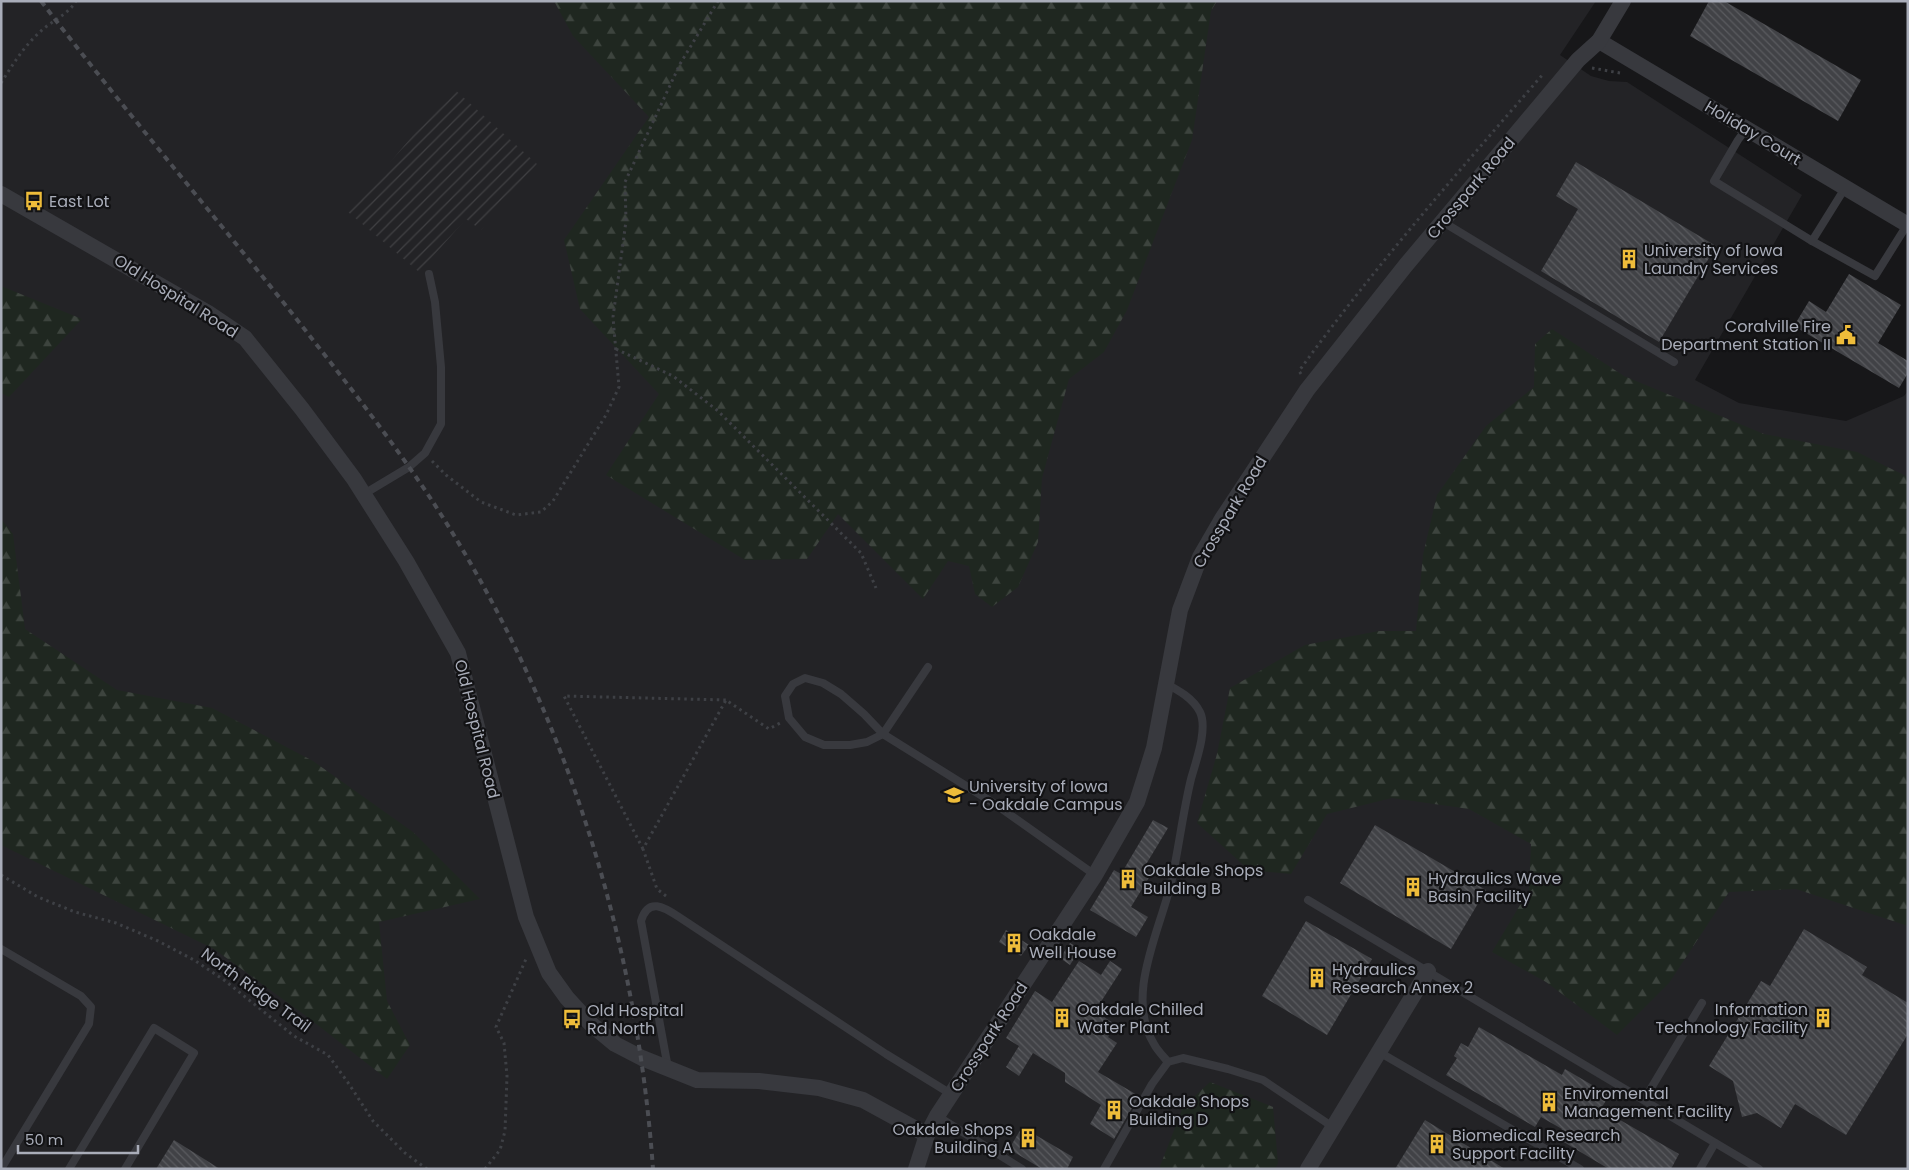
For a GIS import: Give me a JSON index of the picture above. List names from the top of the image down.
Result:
{
  "streets": {
    "street": ["Holiday Court", "Crosspark Road", "Old Hospital Road"],
    "path": ["North Ridge Trail"]
  },
  "crossings": [
    ["Holiday Court", "Crosspark Road"],
    ["Crosspark Road", "Old Hospital Road"]
  ],
  "places": {
    "bus stop": ["East Lot", "Old Hospital Rd North"],
    "building": [
      "University of Iowa Laundry Services",
      "Oakdale Shops Building B",
      "Hydraulics Wave Basin Facility",
      "Oakdale Well House",
      "Hydraulics Research Annex 2",
      "Oakdale Chilled Water Plant",
      "Information Technology Facility",
      "Enviromental Management Facility",
      "Oakdale Shops Building D",
      "Oakdale Shops Building A",
      "Biomedical Research Support Facility"
    ],
    "public building": ["Coralville Fire Department Station II"],
    "school or university": ["University of Iowa - Oakdale Campus"]
  },
  "scale_bar": "50 m"
}
